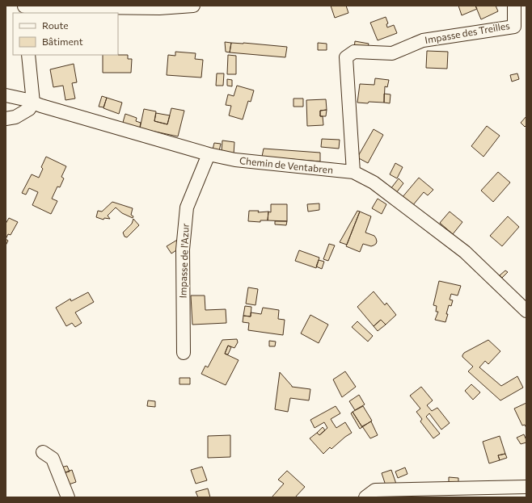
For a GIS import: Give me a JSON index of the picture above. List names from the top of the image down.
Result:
{
  "streets": {
    "street": ["Impasse des Treilles", "Chemin de Ventabren", "Impasse de l'Azur"]
  },
  "crossings": [
    ["Impasse des Treilles", "Chemin de Ventabren"],
    ["Chemin de Ventabren", "Impasse de l'Azur"]
  ],
  "legend": ["Route", "Bâtiment"]
}
